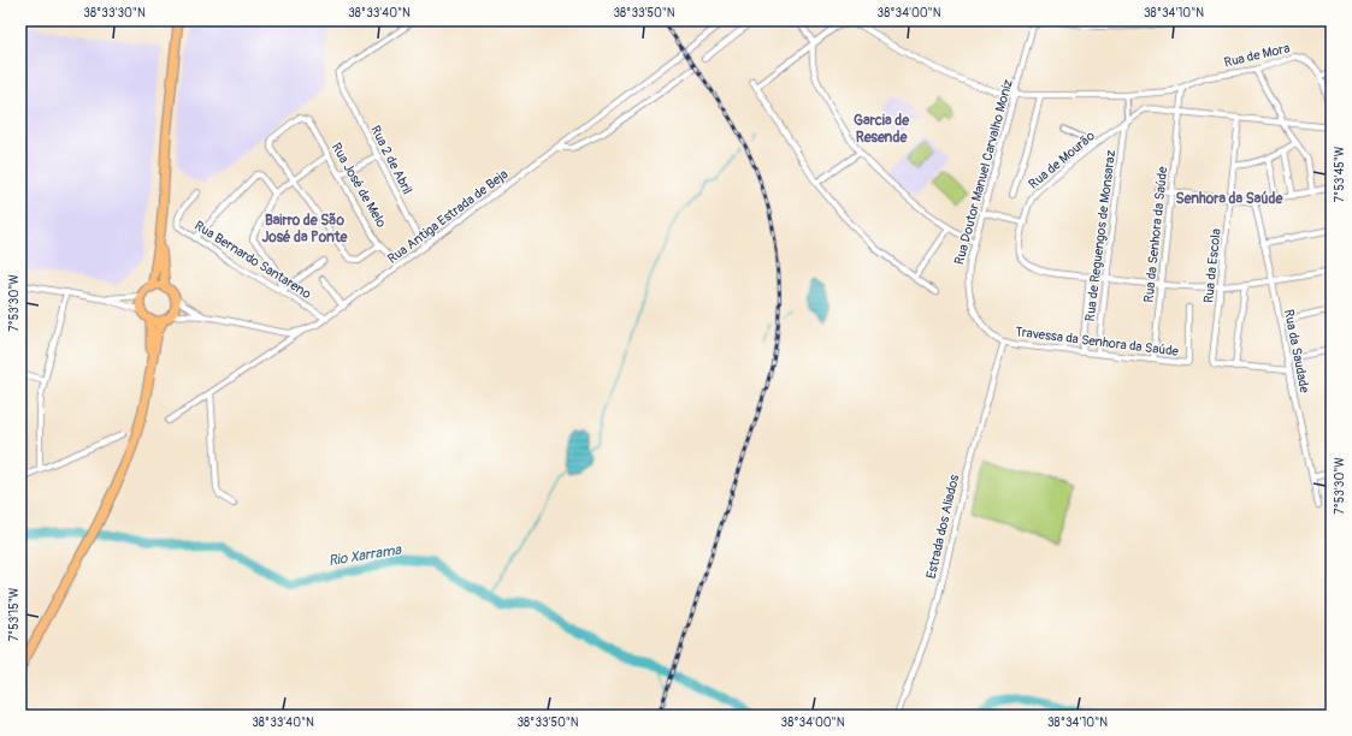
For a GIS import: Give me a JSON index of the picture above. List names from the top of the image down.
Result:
{
  "streets": {
    "street": [
      "Rua de Mora",
      "Rua 2 de Abril",
      "Rua de Mourão",
      "Rua Doutor Manuel Carvalho Moniz",
      "Rua José de Melo",
      "Rua Antiga Estrada de Beja",
      "Rua da Senhora da Saúde",
      "Rua de Reguengos de Monsaraz",
      "Rua Bernardo Santareno",
      "Rua da Escola",
      "Travessa da Senhora da Saúde",
      "Rua da Saudade",
      "Estrada dos Aliados"
    ]
  },
  "crossings": [
    ["Rua de Mora", "Rua Doutor Manuel Carvalho Moniz"],
    ["Rua de Mora", "Rua da Senhora da Saúde"],
    ["Rua 2 de Abril", "Rua Antiga Estrada de Beja"],
    ["Rua de Mourão", "Rua da Senhora da Saúde"],
    ["Rua de Mourão", "Rua de Reguengos de Monsaraz"],
    ["Rua de Mourão", "Rua da Escola"],
    ["Rua de Mourão", "Rua da Saudade"],
    ["Rua Doutor Manuel Carvalho Moniz", "Travessa da Senhora da Saúde"],
    ["Rua Doutor Manuel Carvalho Moniz", "Estrada dos Aliados"],
    ["Rua Antiga Estrada de Beja", "Rua Bernardo Santareno"],
    ["Rua da Senhora da Saúde", "Travessa da Senhora da Saúde"],
    ["Rua de Reguengos de Monsaraz", "Travessa da Senhora da Saúde"],
    ["Travessa da Senhora da Saúde", "Estrada dos Aliados"]
  ],
  "districts": ["Garcia de Resende", "Senhora da Saúde", "Bairro de São José da Ponte"],
  "water": ["Rio Xarrama"],
  "coordinates": [
    "38°33'30\"N",
    "38°33'40\"N",
    "38°33'50\"N",
    "38°34'00\"N",
    "38°34'10\"N",
    "7°53'45\"W",
    "7°53'30\"W",
    "7°53'15\"W"
  ]
}
